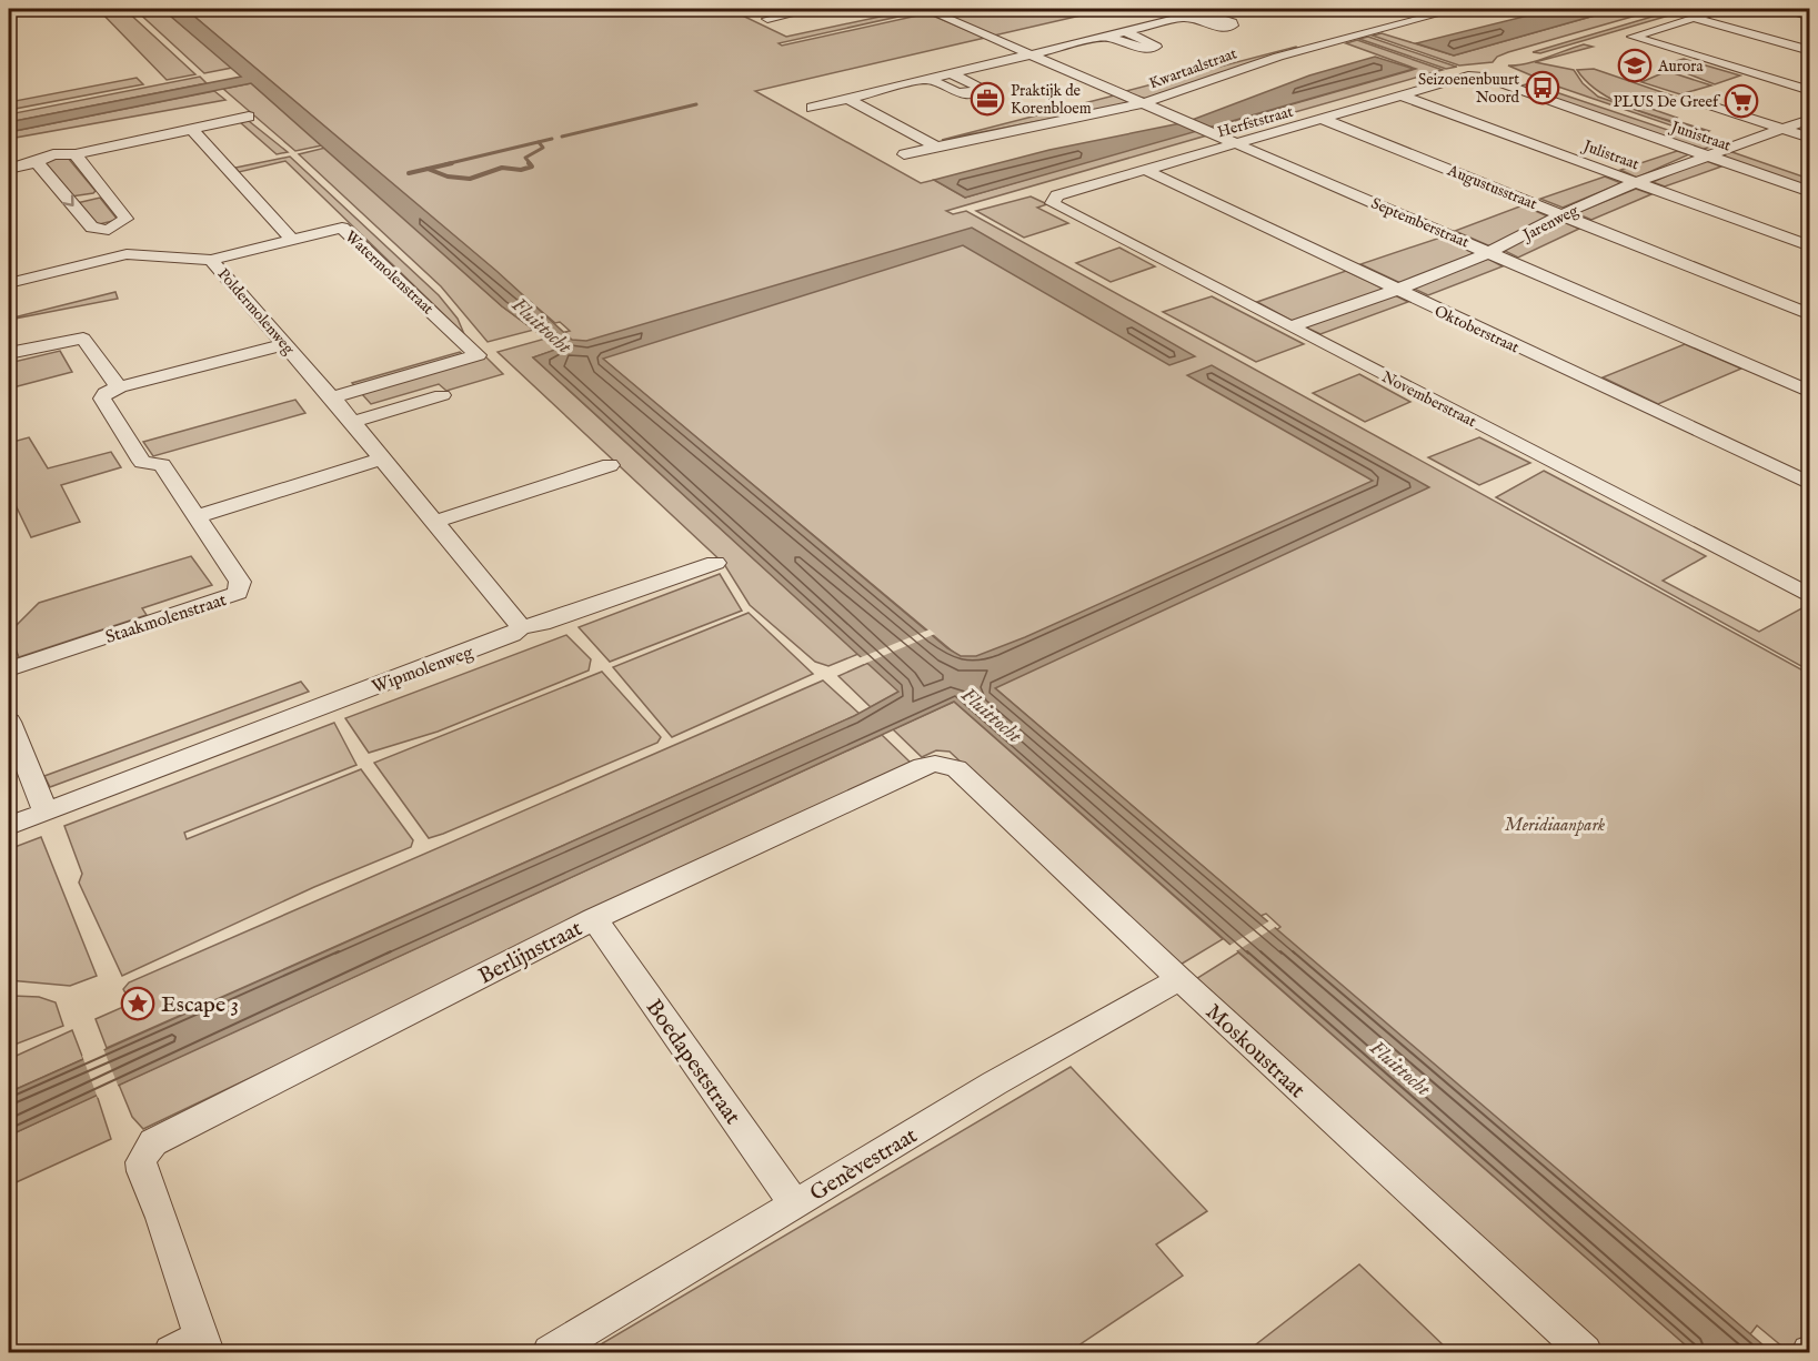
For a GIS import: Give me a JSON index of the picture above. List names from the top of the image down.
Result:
{
  "streets": {
    "street": [
      "Kwartaalstraat",
      "Herfststraat",
      "Junistraat",
      "Julistraat",
      "Augustusstraat",
      "Septemberstraat",
      "Jarenweg",
      "Watermolenstraat",
      "Poldermolenweg",
      "Oktoberstraat",
      "Novemberstraat",
      "Staakmolenstraat",
      "Wipmolenweg",
      "Berlijnstraat",
      "Moskoustraat",
      "Boedapeststraat",
      "Genèvestraat"
    ]
  },
  "crossings": [
    ["Kwartaalstraat", "Septemberstraat"],
    ["Herfststraat", "Junistraat"],
    ["Herfststraat", "Julistraat"],
    ["Herfststraat", "Augustusstraat"],
    ["Herfststraat", "Septemberstraat"],
    ["Herfststraat", "Oktoberstraat"],
    ["Herfststraat", "Novemberstraat"],
    ["Junistraat", "Jarenweg"],
    ["Julistraat", "Jarenweg"],
    ["Augustusstraat", "Jarenweg"],
    ["Septemberstraat", "Jarenweg"],
    ["Jarenweg", "Oktoberstraat"],
    ["Jarenweg", "Novemberstraat"],
    ["Watermolenstraat", "Poldermolenweg"],
    ["Berlijnstraat", "Moskoustraat"],
    ["Berlijnstraat", "Boedapeststraat"],
    ["Moskoustraat", "Genèvestraat"],
    ["Boedapeststraat", "Genèvestraat"]
  ],
  "water": ["Fluittocht"],
  "parks": ["Meridiaanpark"],
  "places": {
    "school or university": ["Aurora"],
    "bus stop": ["Seizoenenbuurt Noord"],
    "office": ["Praktijk de Korenbloem"],
    "supermarket": ["PLUS De Greef"],
    "place": ["Escape 3"]
  }
}
